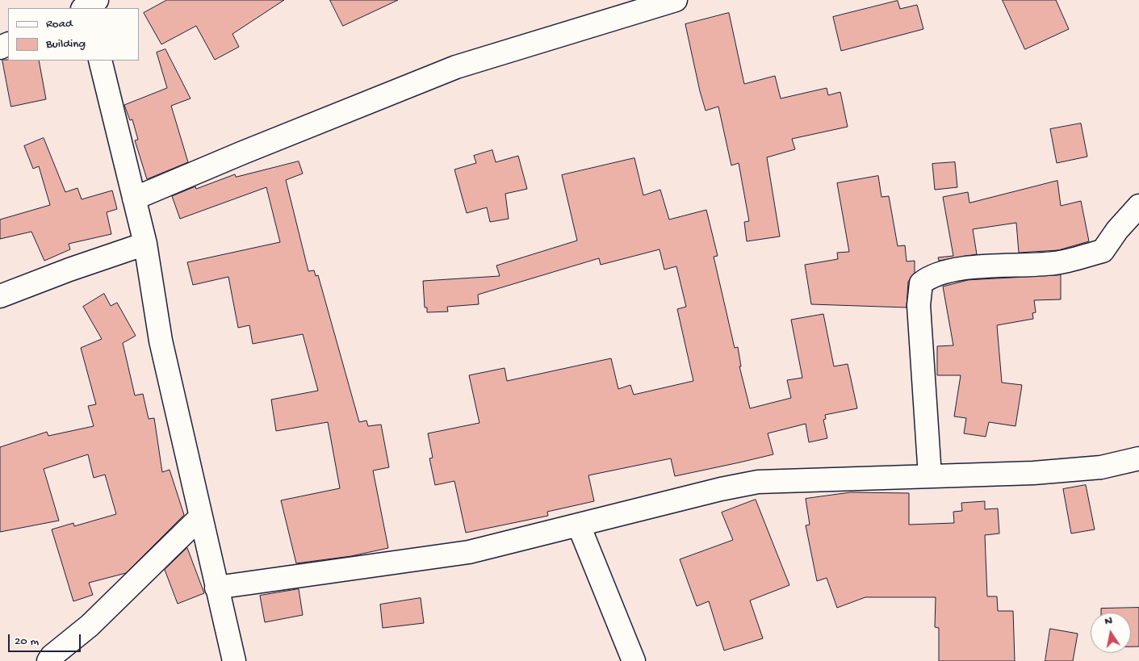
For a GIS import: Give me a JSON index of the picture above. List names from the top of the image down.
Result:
{
  "legend": ["Road", "Building"],
  "scale_bar": "20 m",
  "north": "top"
}
